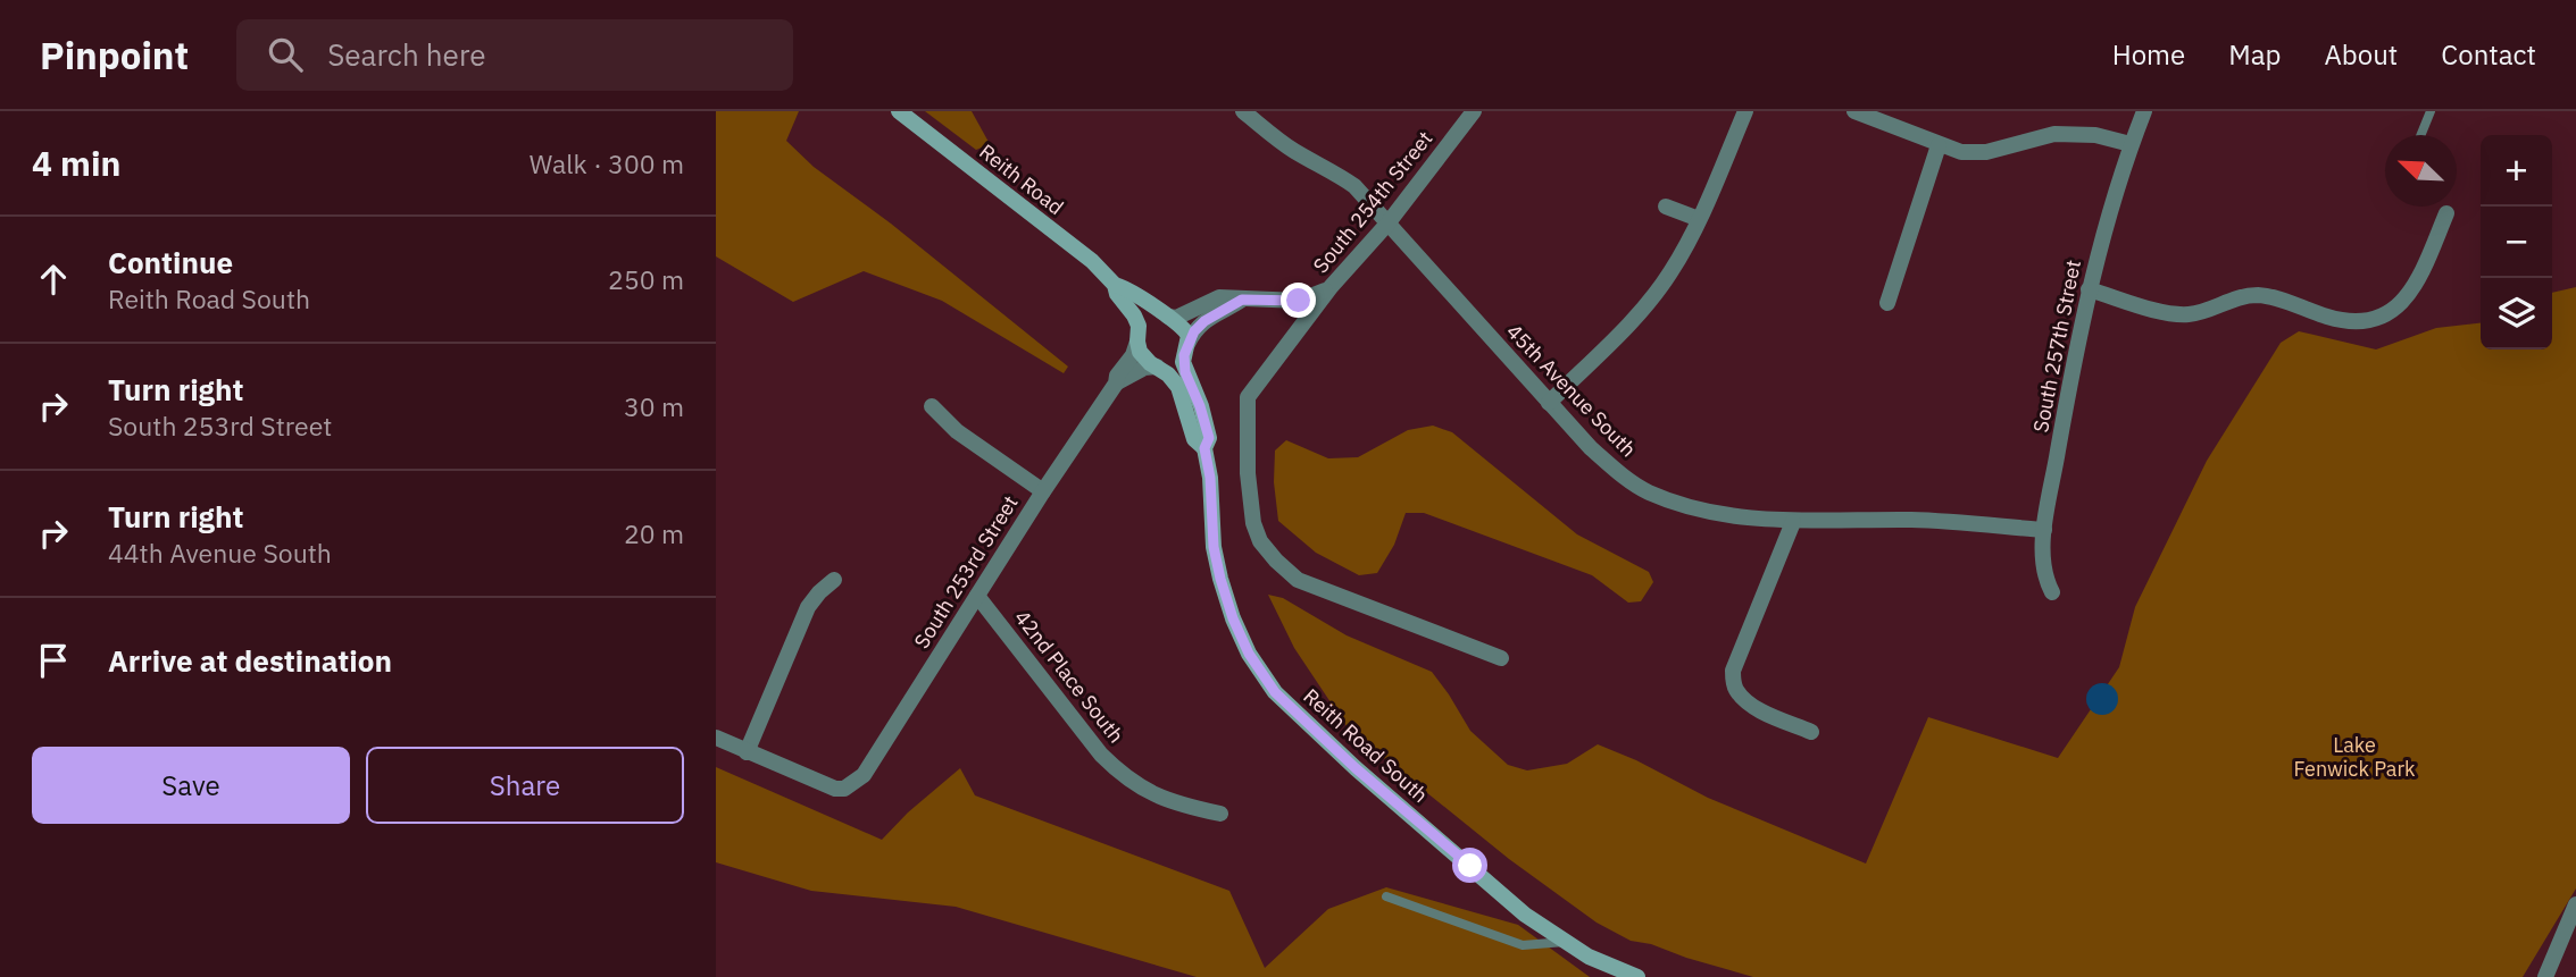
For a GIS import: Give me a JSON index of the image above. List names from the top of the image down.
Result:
{
  "streets": {
    "main road": ["Reith Road", "Reith Road South"],
    "street": [
      "South 254th Street",
      "South 257th Street",
      "45th Avenue South",
      "South 253rd Street",
      "42nd Place South"
    ]
  },
  "crossings": [
    ["Reith Road", "South 253rd Street"],
    ["Reith Road", "Reith Road South"],
    ["South 254th Street", "45th Avenue South"],
    ["South 257th Street", "45th Avenue South"],
    ["South 253rd Street", "42nd Place South"],
    ["South 253rd Street", "Reith Road South"]
  ],
  "parks": ["Lake Fenwick Park"],
  "north": "top left",
  "page": {
    "header": "Pinpoint",
    "search": "Search here",
    "nav": [
      "Home",
      "Map",
      "About",
      "Contact"
    ],
    "heading": ["4 min", "Walk · 300 m"],
    "map_buttons": ["+", "−"],
    "list": [
      ["Continue", "Reith Road South", "250 m"],
      ["Turn right", "South 253rd Street", "30 m"],
      ["Turn right", "44th Avenue South", "20 m"],
      "Arrive at destination"
    ],
    "buttons": ["Save", "Share"]
  }
}
